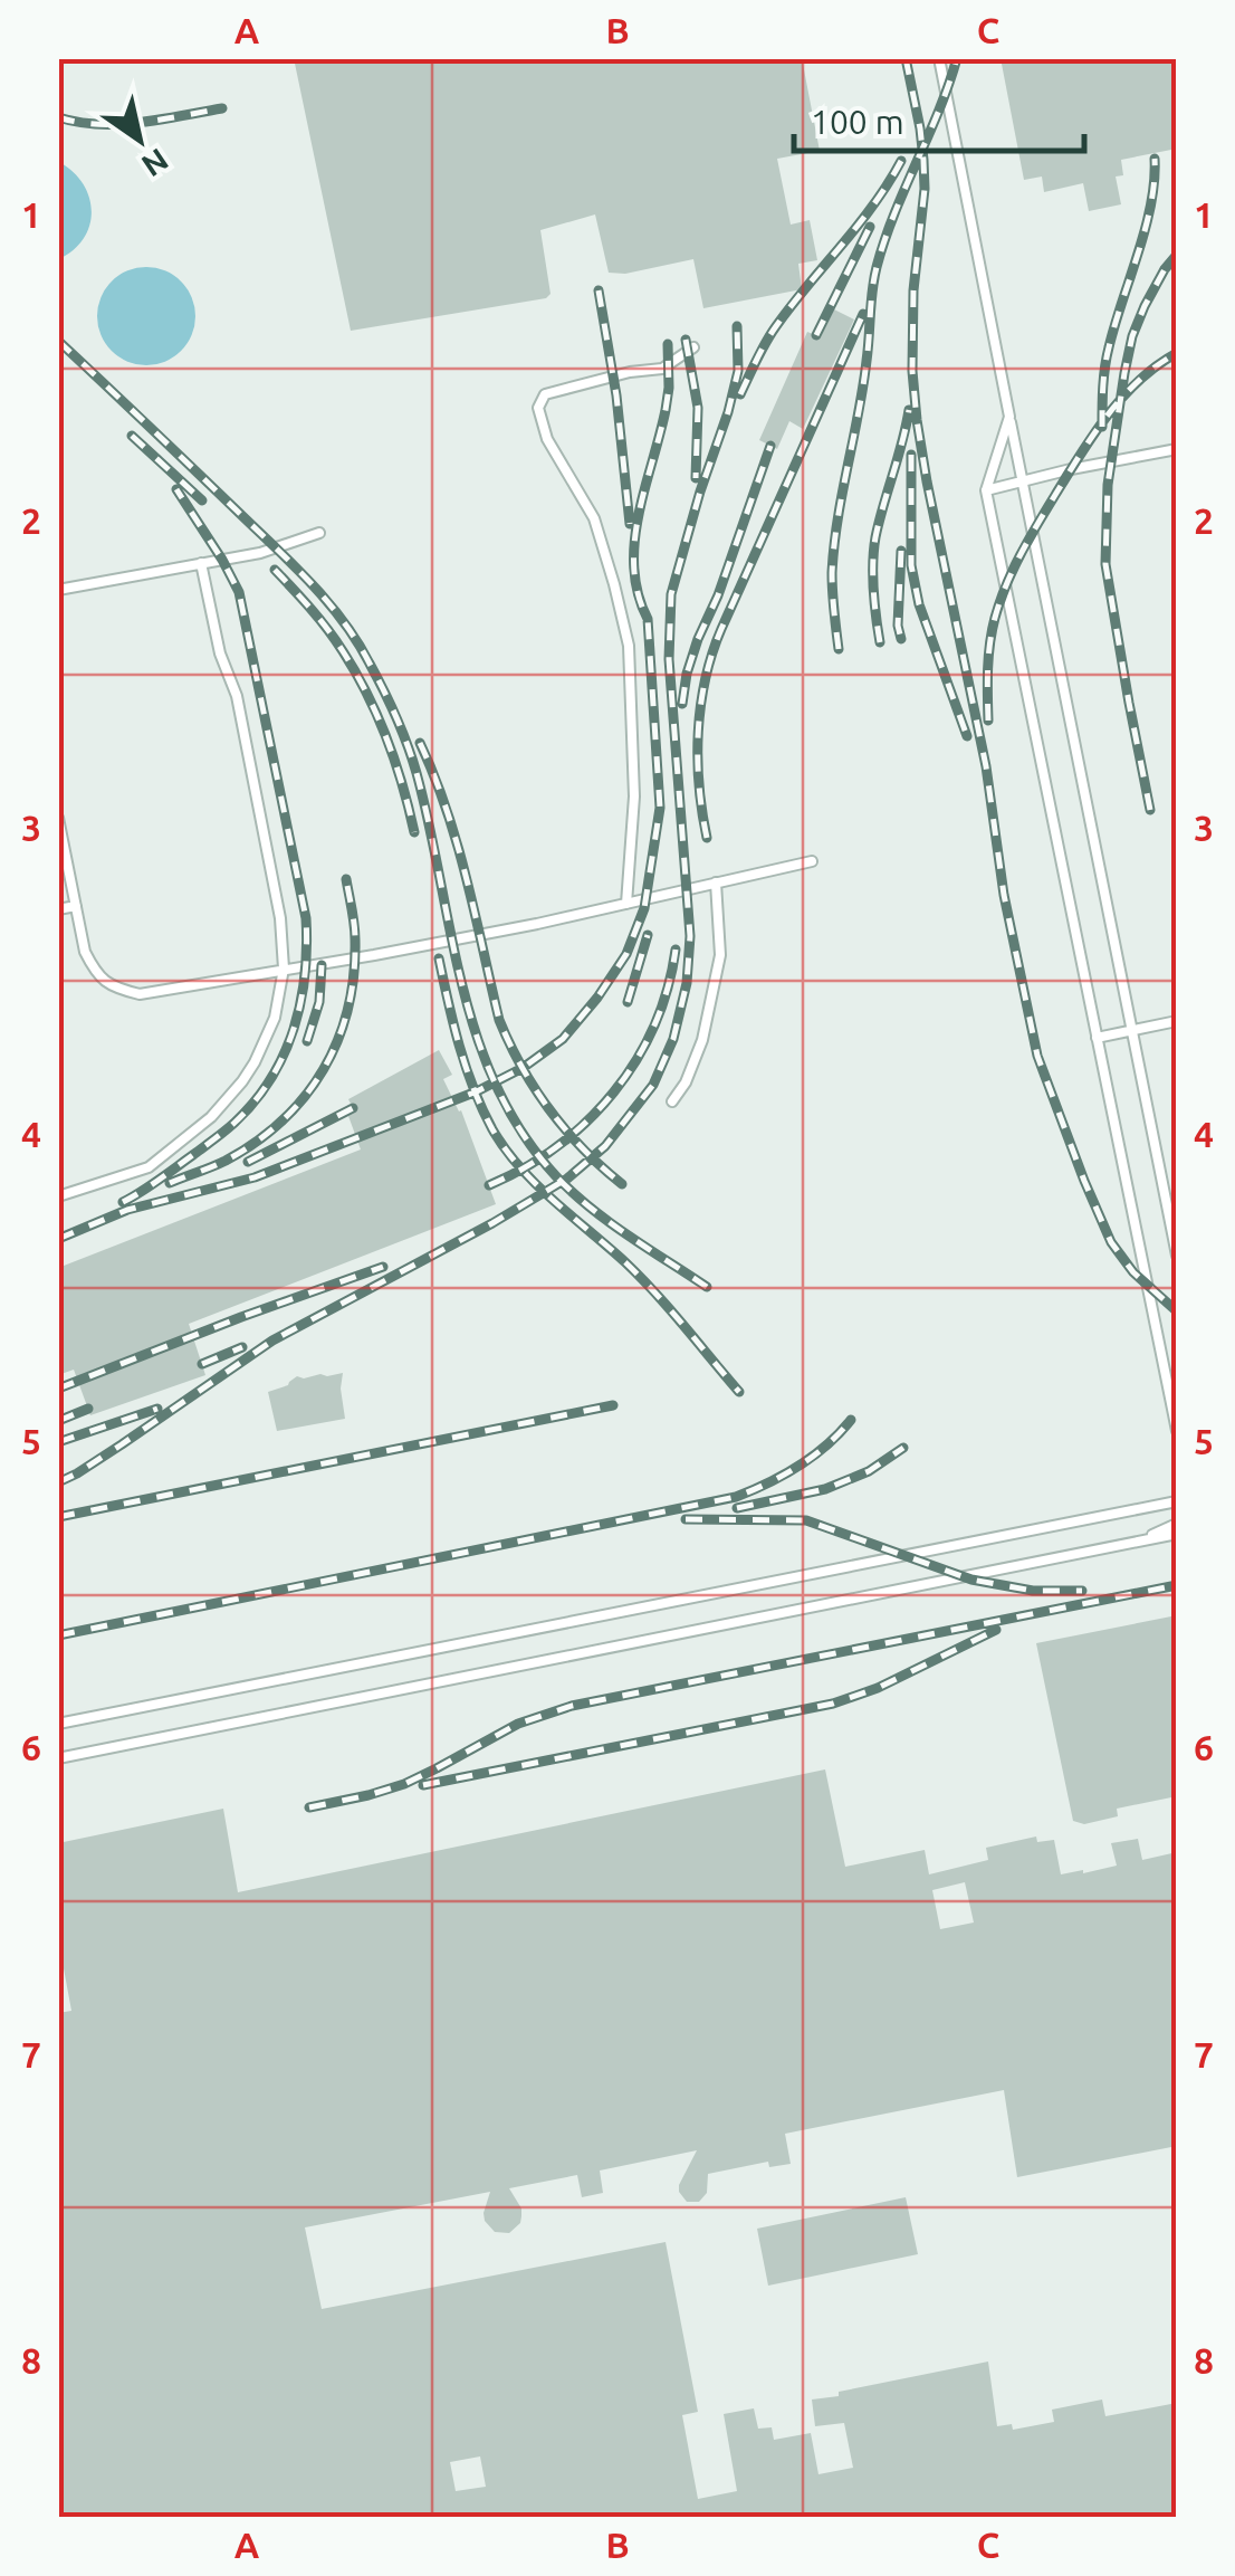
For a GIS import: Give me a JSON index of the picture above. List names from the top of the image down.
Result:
{
  "scale_bar": "100 m",
  "north": "bottom right",
  "grid": {
    "columns": ["A", "B", "C"],
    "rows": [
      "1",
      "2",
      "3",
      "4",
      "5",
      "6",
      "7",
      "8"
    ]
  }
}
